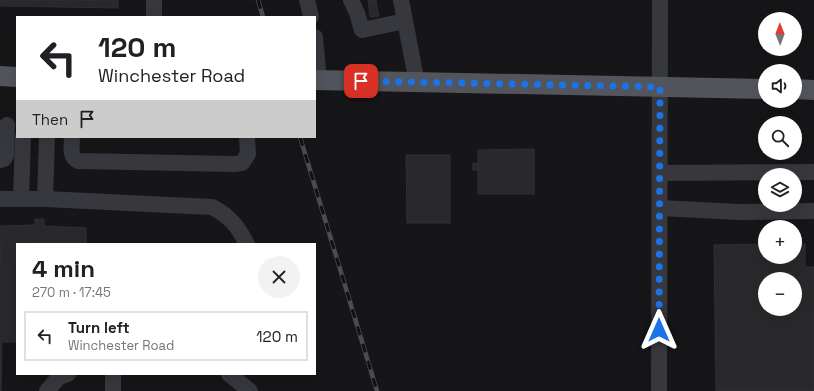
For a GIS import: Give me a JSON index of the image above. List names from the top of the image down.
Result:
{
  "north": "top",
  "page": {
    "map_buttons": ["+", "−"],
    "turn": ["120 m", "Winchester Road"],
    "then": "Then",
    "heading": ["4 min", "270 m · 17:45"],
    "list": [
      {
        "name": "Turn left",
        "note": "Winchester Road",
        "value": "120 m"
      }
    ]
  }
}
